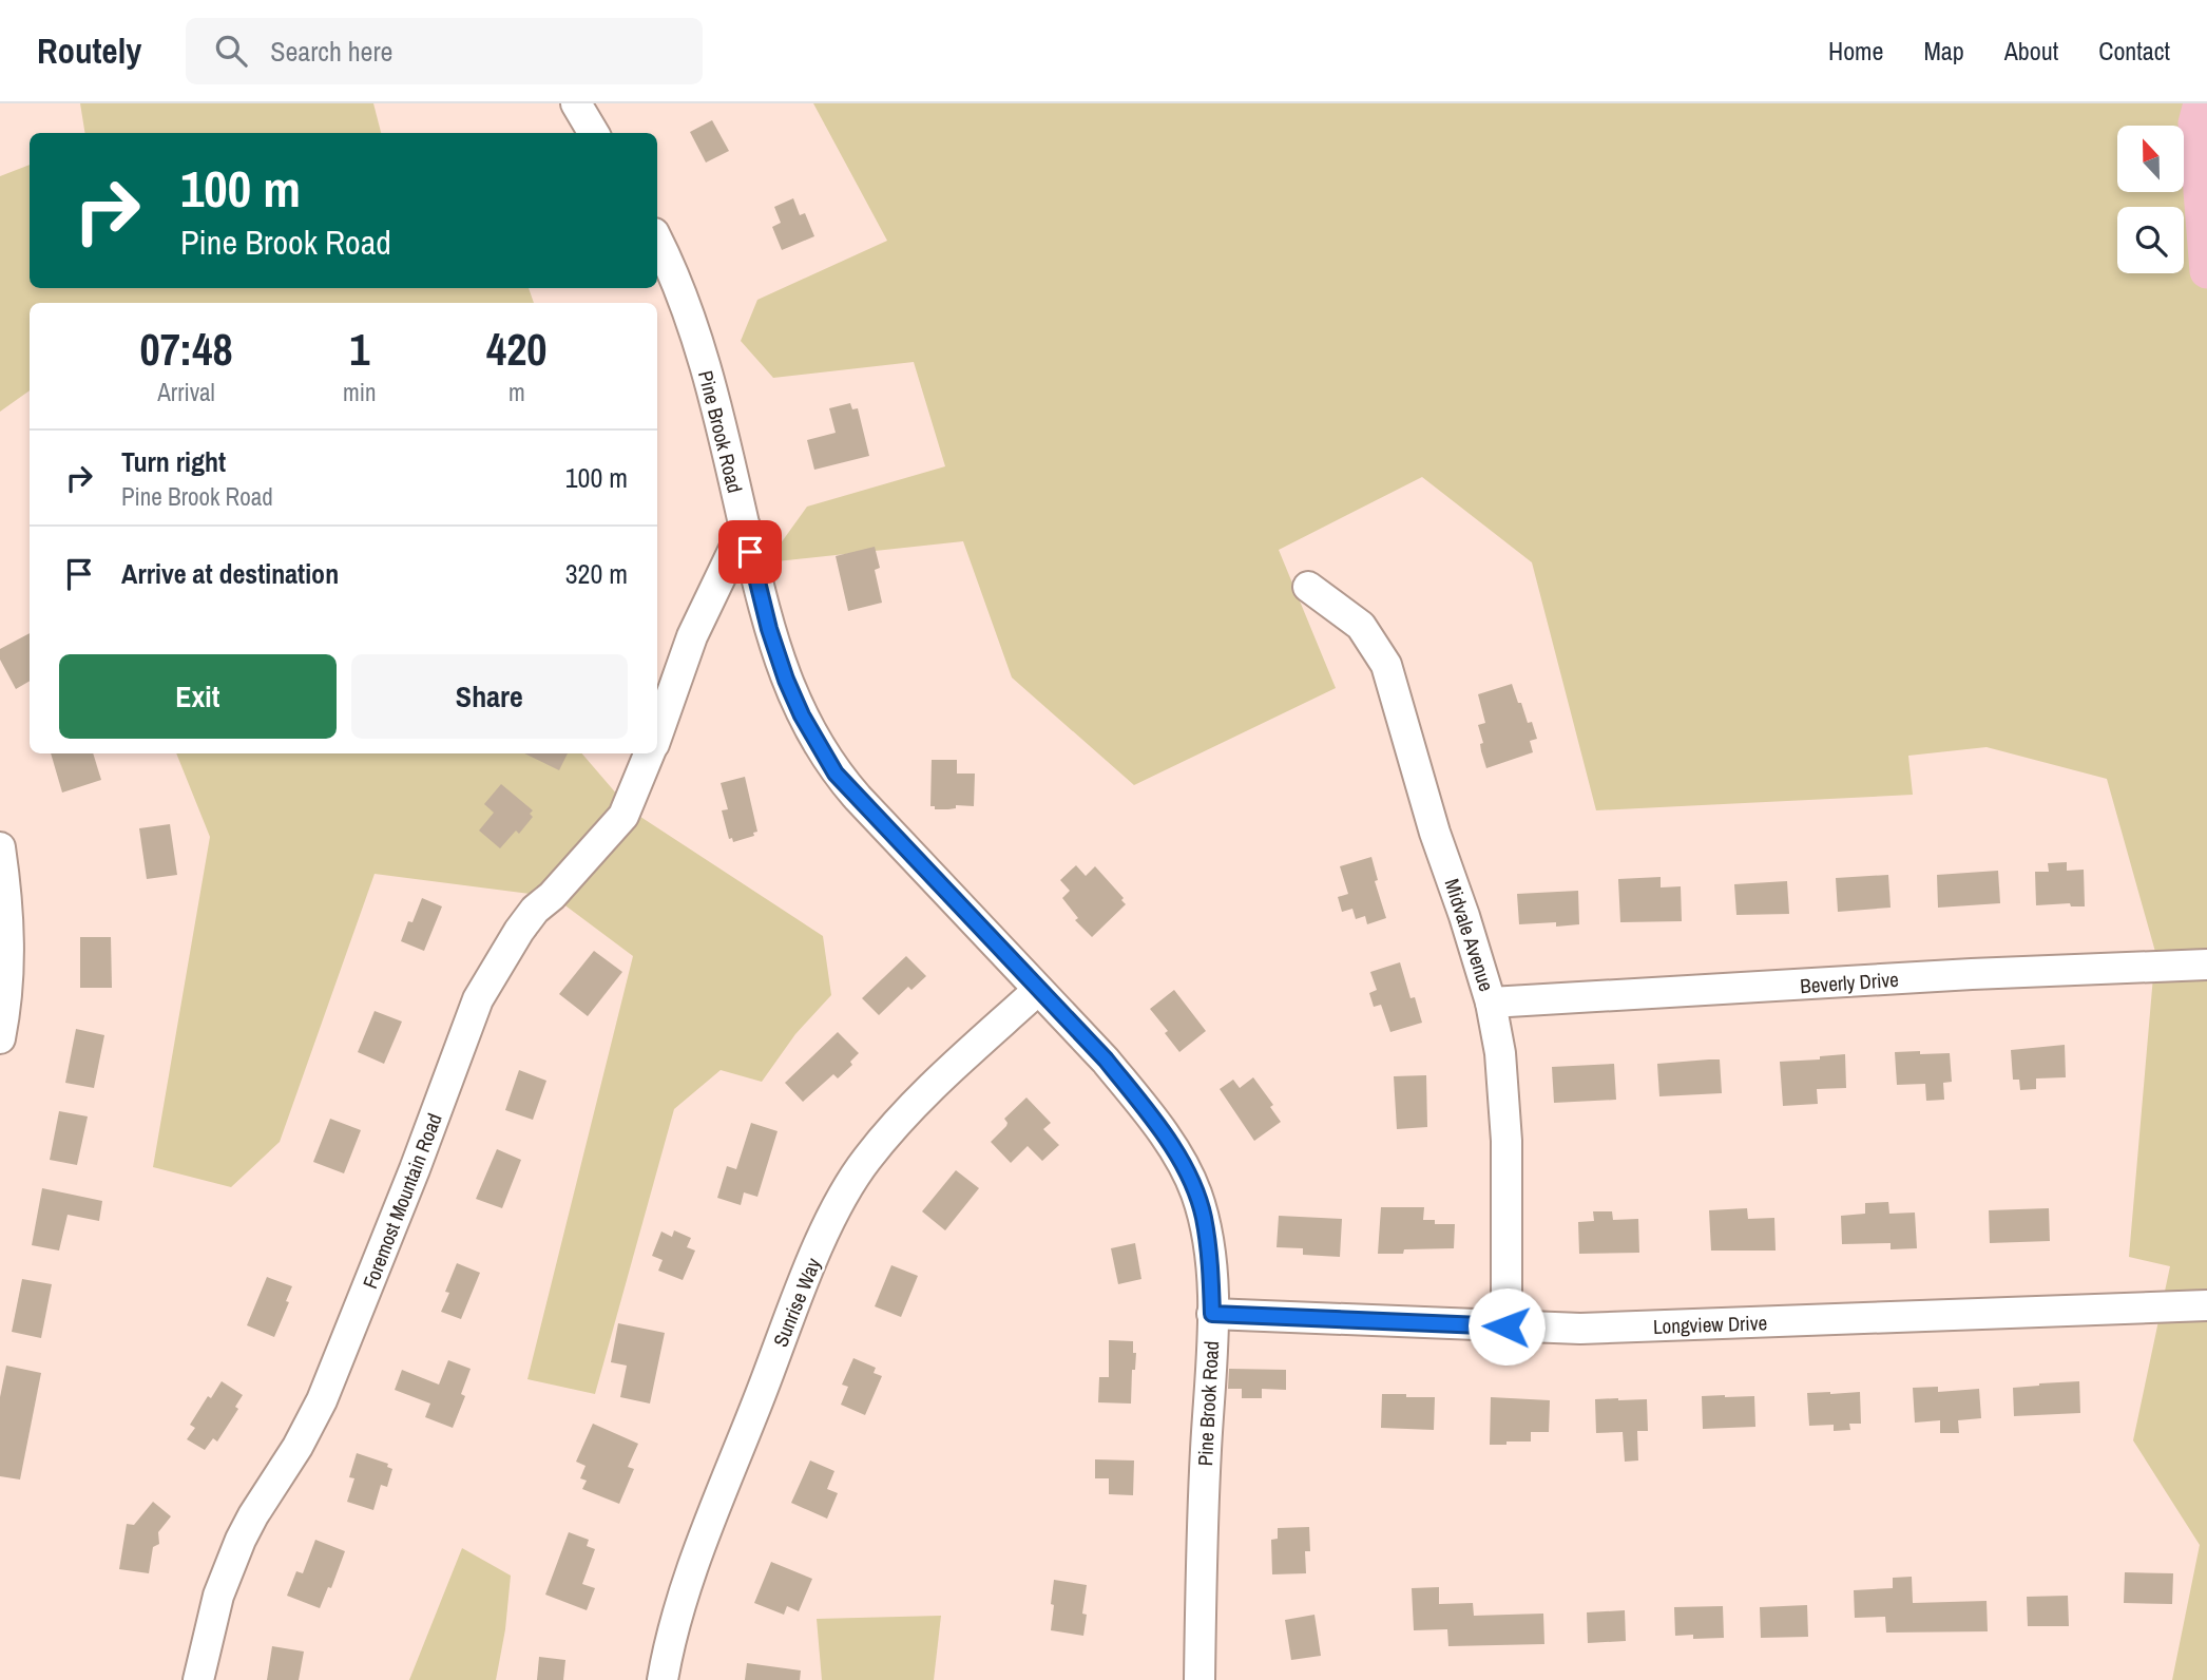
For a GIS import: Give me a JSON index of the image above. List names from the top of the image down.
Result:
{
  "streets": {
    "street": [
      "Pine Brook Road",
      "Midvale Avenue",
      "Beverly Drive",
      "Foremost Mountain Road",
      "Sunrise Way",
      "Longview Drive"
    ]
  },
  "crossings": [
    ["Pine Brook Road", "Sunrise Way"],
    ["Pine Brook Road", "Longview Drive"],
    ["Midvale Avenue", "Beverly Drive"],
    ["Midvale Avenue", "Longview Drive"]
  ],
  "north": "top",
  "page": {
    "header": "Routely",
    "search": "Search here",
    "nav": [
      "Home",
      "Map",
      "About",
      "Contact"
    ],
    "turn": ["100 m", "Pine Brook Road"],
    "eta": [
      "07:48",
      "Arrival",
      "1",
      "min",
      "420",
      "m"
    ],
    "list": [
      {
        "name": "Turn right",
        "note": "Pine Brook Road",
        "value": "100 m"
      },
      {
        "name": "Arrive at destination",
        "value": "320 m"
      }
    ],
    "buttons": ["Exit", "Share"]
  }
}
